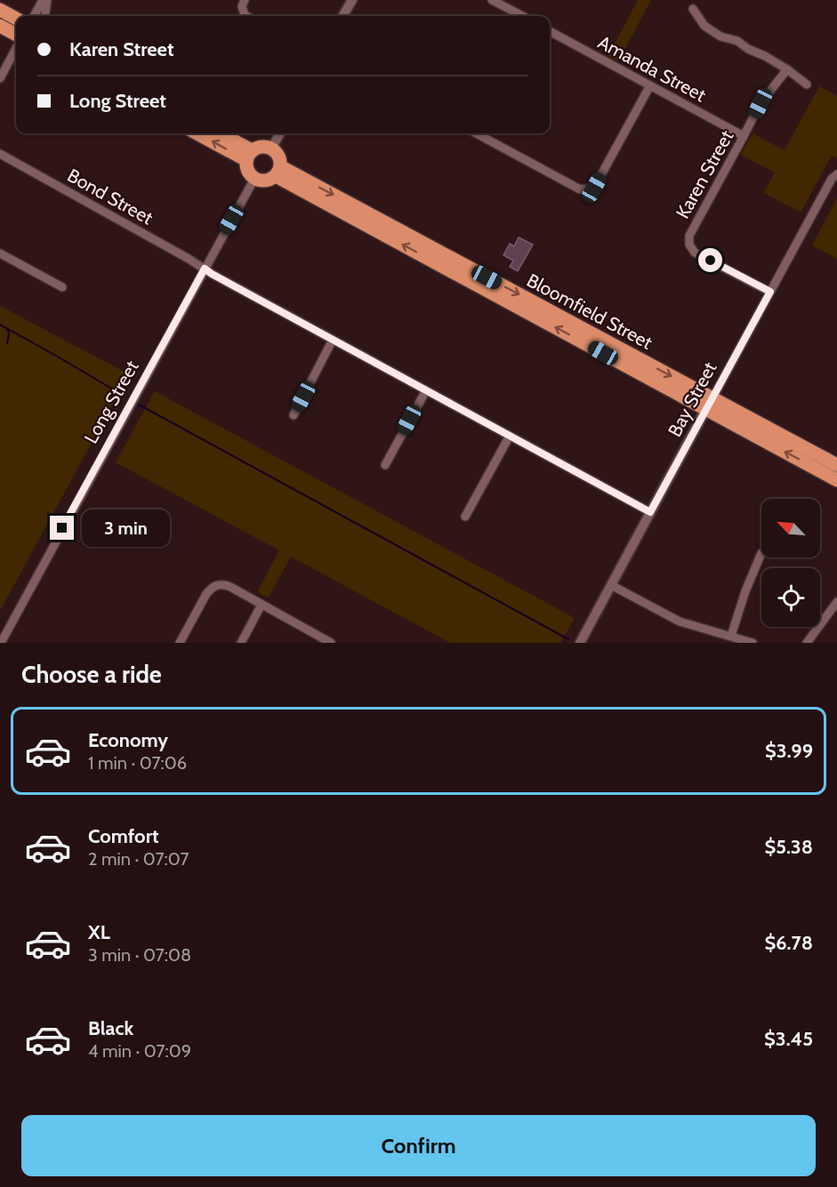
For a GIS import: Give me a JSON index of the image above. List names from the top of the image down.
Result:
{
  "streets": {
    "highway": ["Bloomfield Street"],
    "street": [
      "Amanda Street",
      "Karen Street",
      "Bond Street",
      "Bay Street",
      "Long Street"
    ]
  },
  "crossings": [
    ["Amanda Street", "Karen Street"],
    ["Karen Street", "Bay Street"],
    ["Bond Street", "Bay Street"],
    ["Bond Street", "Long Street"],
    ["Bloomfield Street", "Bay Street"],
    ["Bloomfield Street", "Long Street"]
  ],
  "north": "top left",
  "page": {
    "banner": ["Karen Street", "Long Street"],
    "bubble": "3 min",
    "heading": "Choose a ride",
    "list": [
      {
        "name": "Economy",
        "note": "1 min · 07:06",
        "value": "$3.99"
      },
      {
        "name": "Comfort",
        "note": "2 min · 07:07",
        "value": "$5.38"
      },
      {
        "name": "XL",
        "note": "3 min · 07:08",
        "value": "$6.78"
      },
      {
        "name": "Black",
        "note": "4 min · 07:09",
        "value": "$3.45"
      }
    ],
    "buttons": "Confirm"
  }
}
